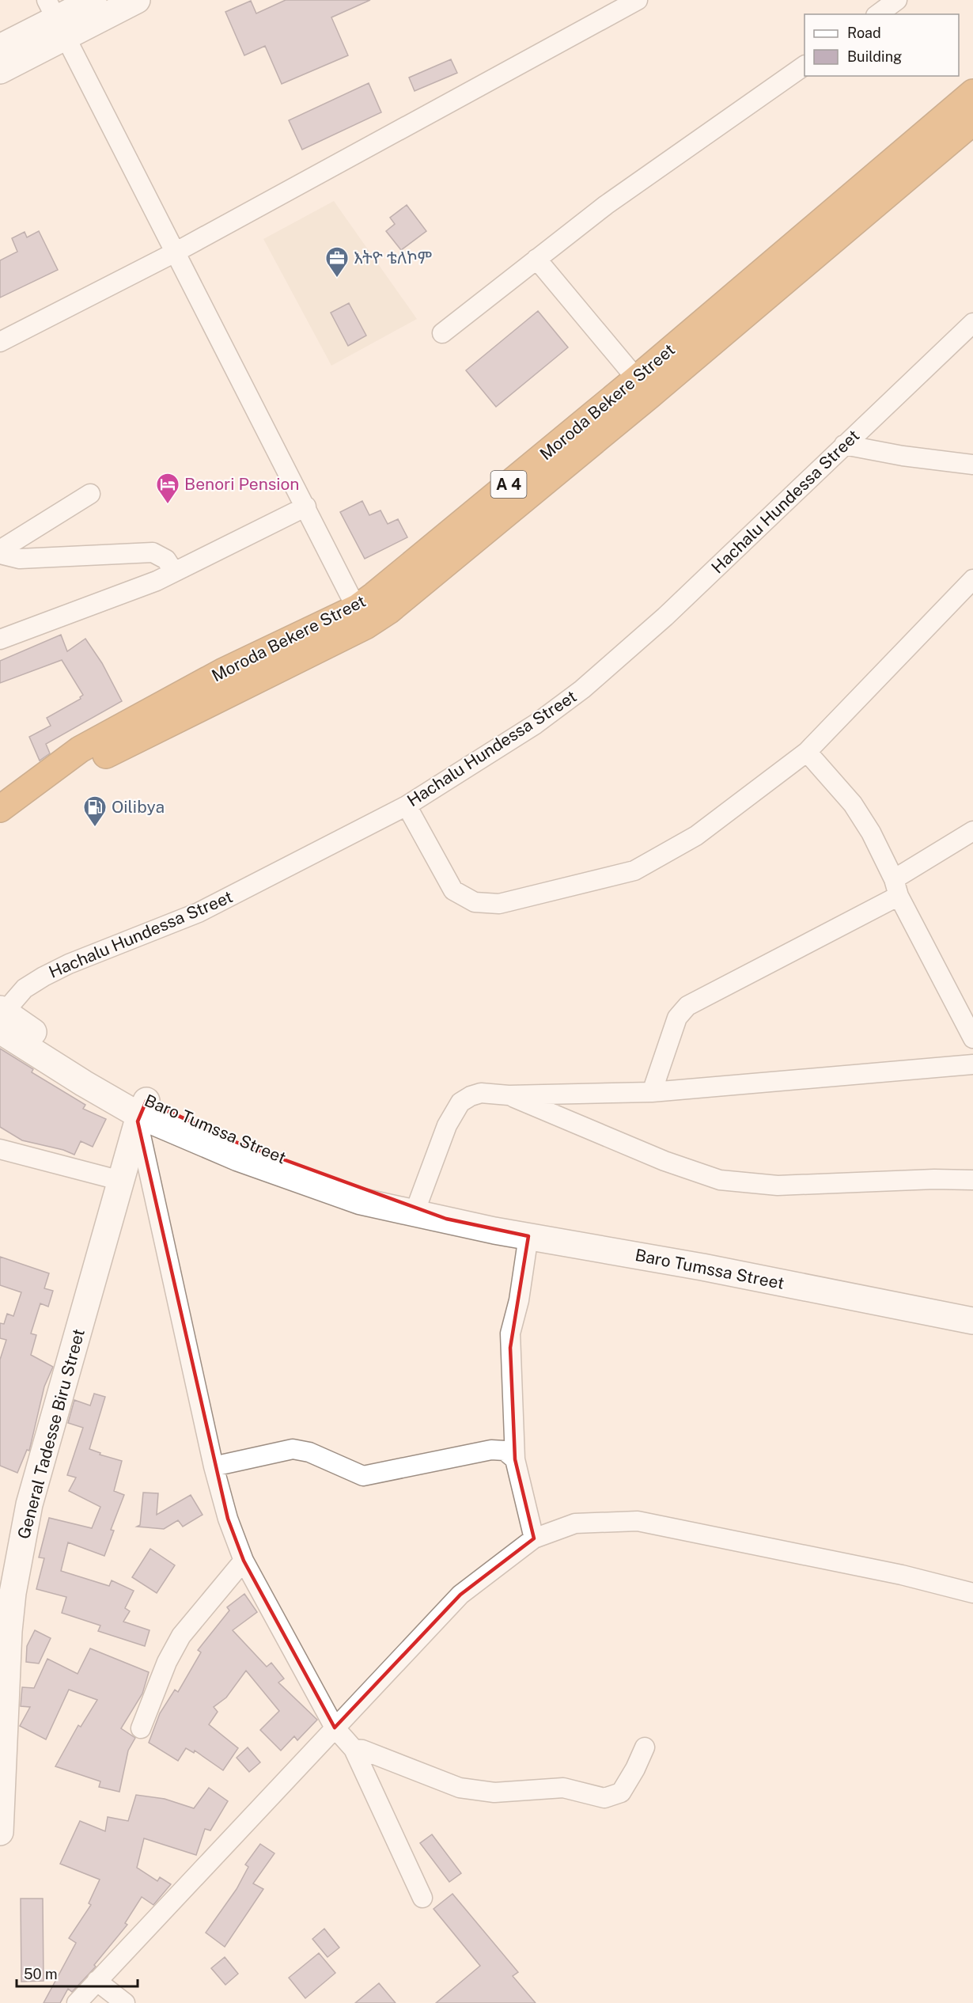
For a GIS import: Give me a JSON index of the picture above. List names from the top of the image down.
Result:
{
  "streets": {
    "highway": ["Moroda Bekere Street", "A 4"],
    "street": ["Hachalu Hundessa Street", "Baro Tumssa Street", "General Tadesse Biru Street"]
  },
  "crossings": [
    ["Hachalu Hundessa Street", "Baro Tumssa Street"],
    ["Baro Tumssa Street", "General Tadesse Biru Street"]
  ],
  "places": {
    "office": ["እትዮ ቴለኮም"],
    "hotel": ["Benori Pension"],
    "fuel station": ["Oilibya"]
  },
  "legend": ["Road", "Building"],
  "scale_bar": "50 m"
}
